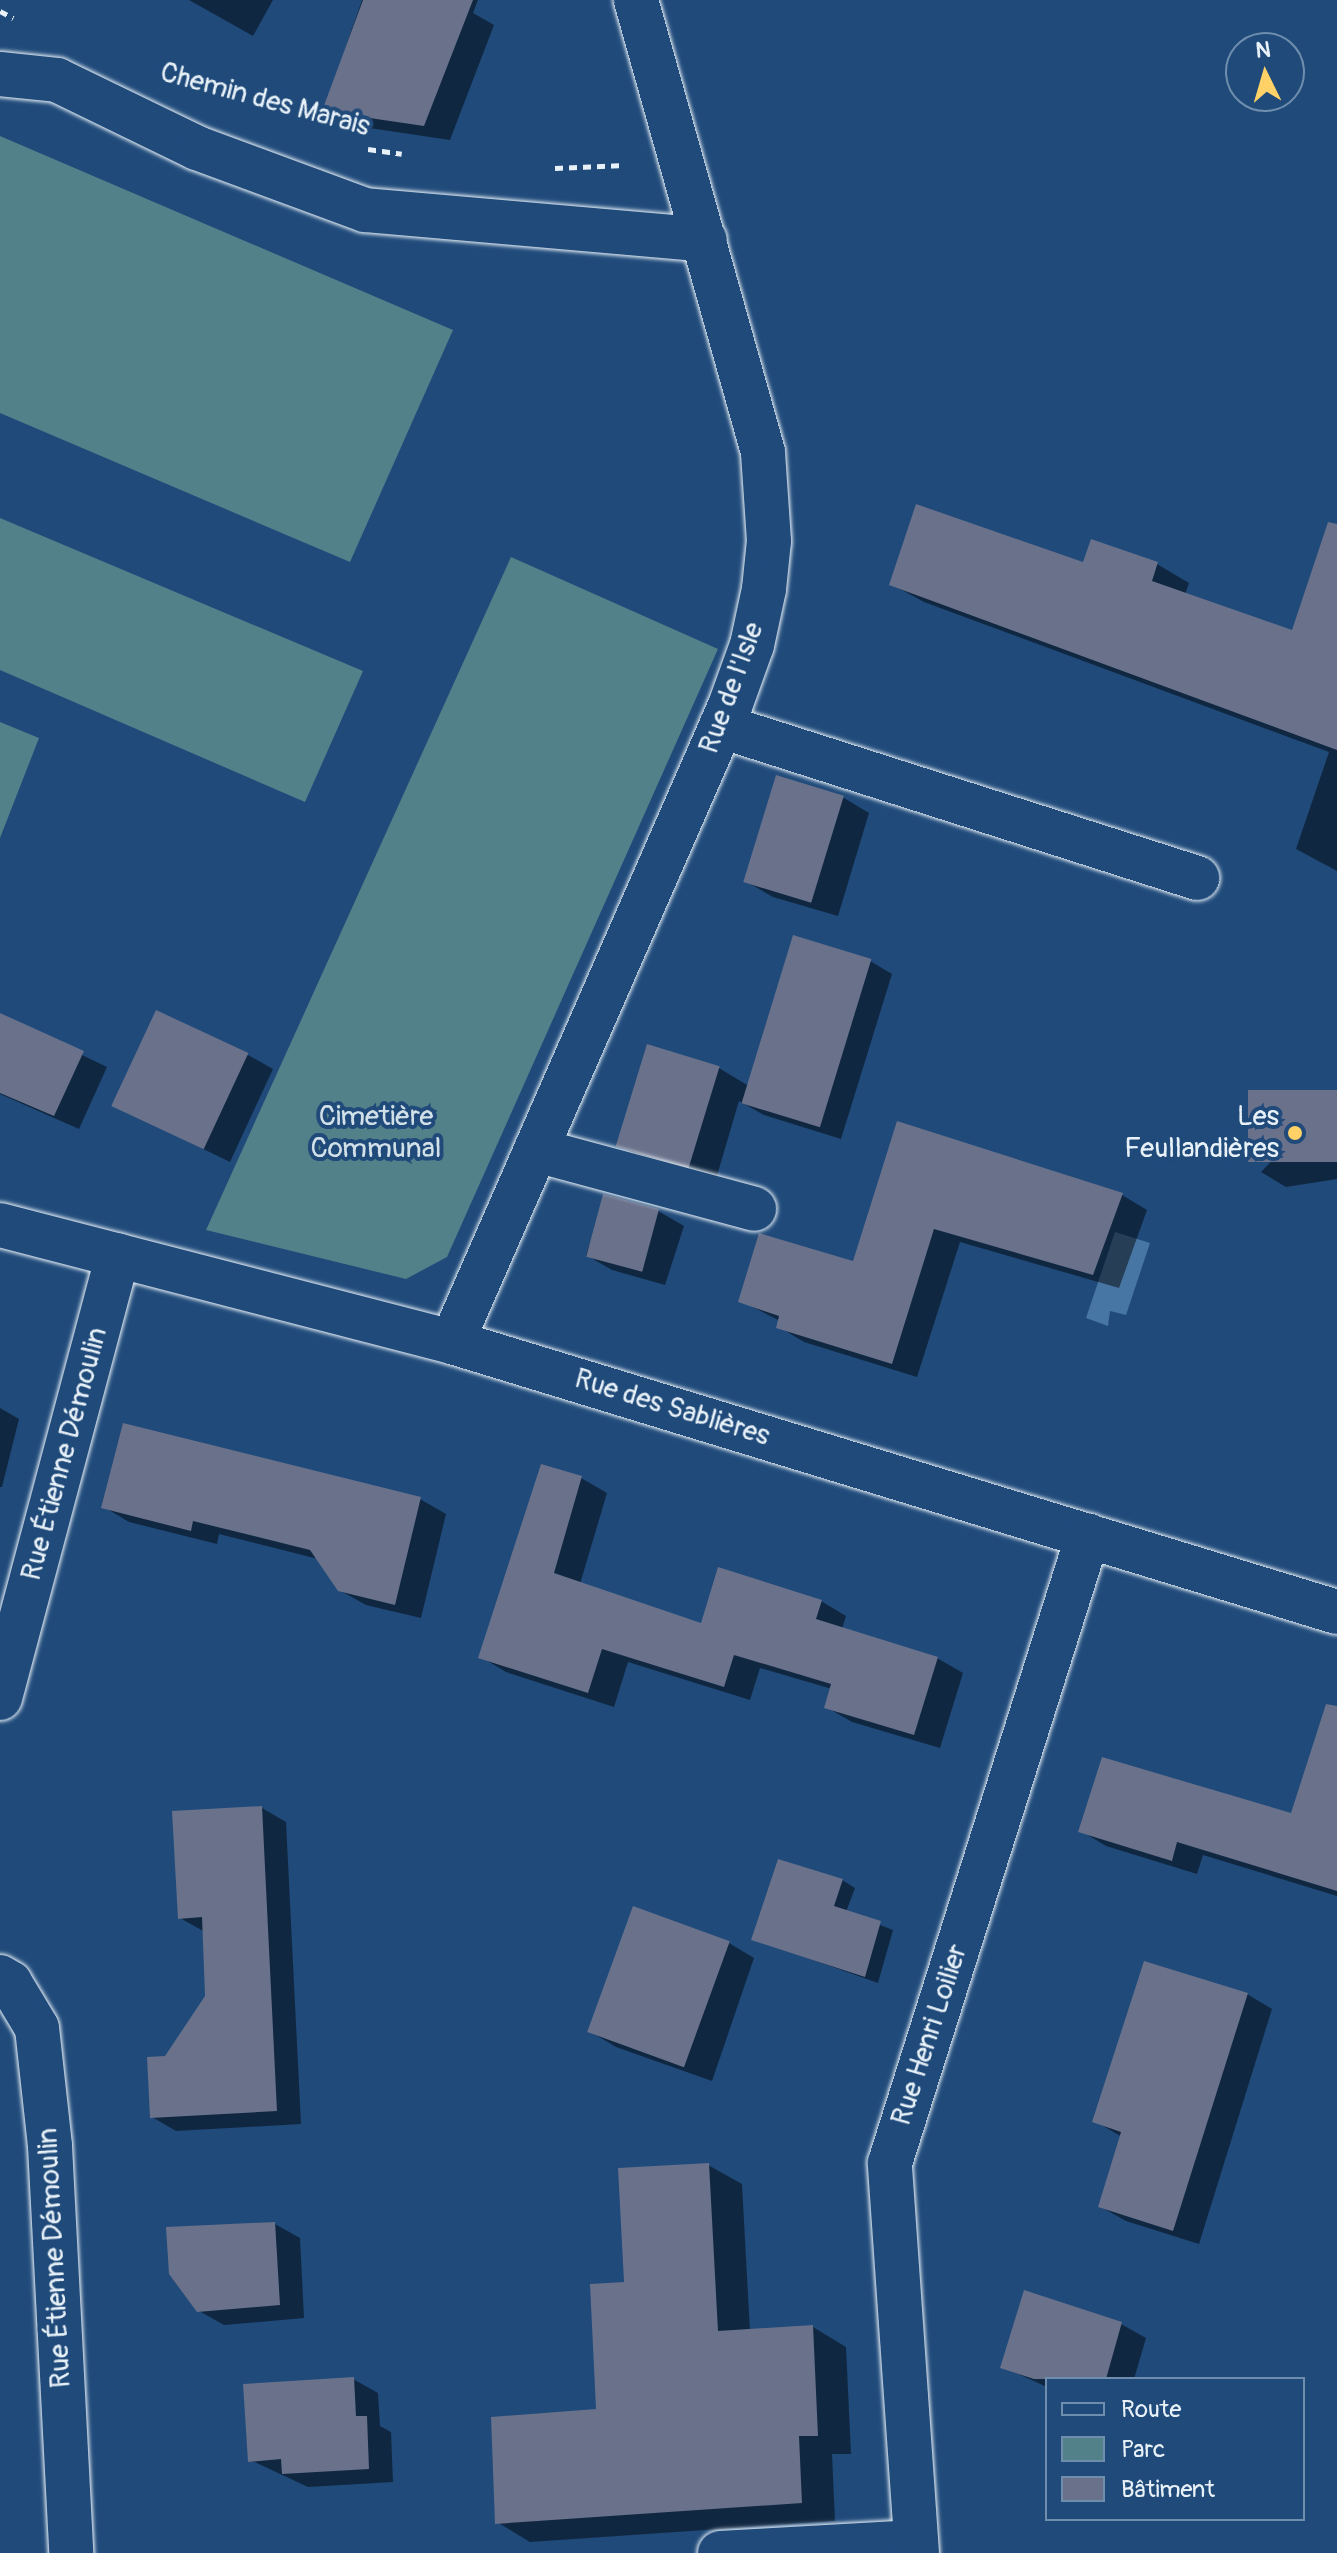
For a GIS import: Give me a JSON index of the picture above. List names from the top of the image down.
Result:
{
  "streets": {
    "street": [
      "Rue de l'Isle",
      "Rue des Sablières",
      "Rue Étienne Démoulin",
      "Rue Henri Loilier"
    ],
    "path": ["Chemin des Marais"]
  },
  "crossings": [
    ["Rue de l'Isle", "Rue des Sablières"],
    ["Rue des Sablières", "Rue Étienne Démoulin"],
    ["Rue des Sablières", "Rue Henri Loilier"]
  ],
  "parks": ["Cimetière Communal"],
  "places": ["Les Feullandières"],
  "legend": ["Route", "Parc", "Bâtiment"],
  "north": "top"
}
